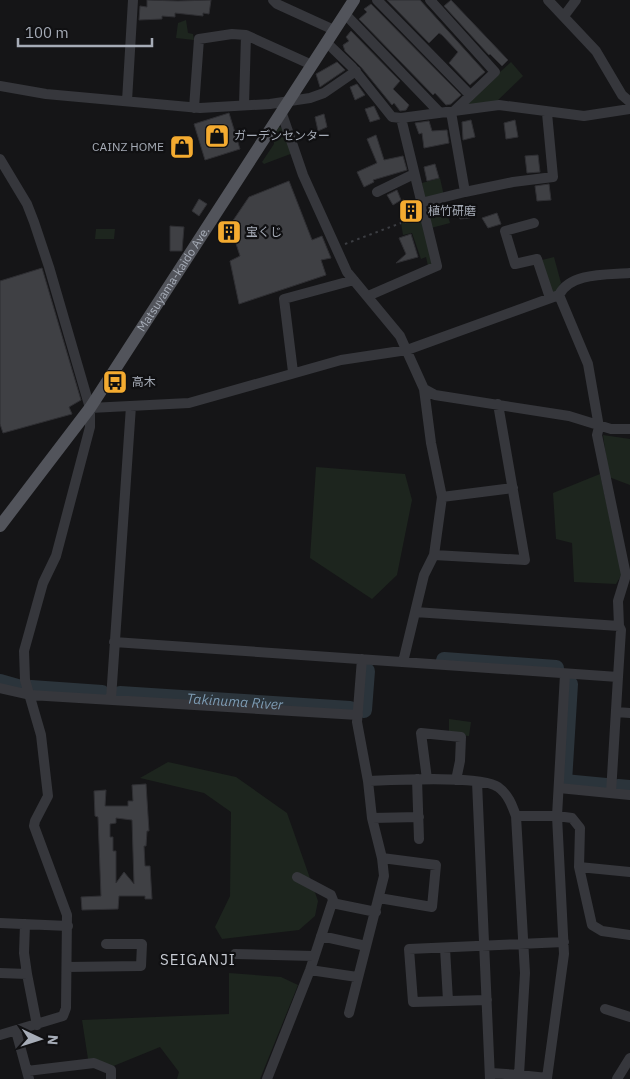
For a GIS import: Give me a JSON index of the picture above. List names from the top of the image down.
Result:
{
  "streets": {
    "main road": ["Matsuyama-kaido Ave."]
  },
  "districts": ["SEIGANJI"],
  "water": ["Takinuma River"],
  "places": {
    "shop": ["ガーデンセンター", "CAINZ HOME"],
    "building": ["植竹研磨", "宝くじ"],
    "bus stop": ["高木"]
  },
  "scale_bar": "100 m",
  "north": "right"
}
